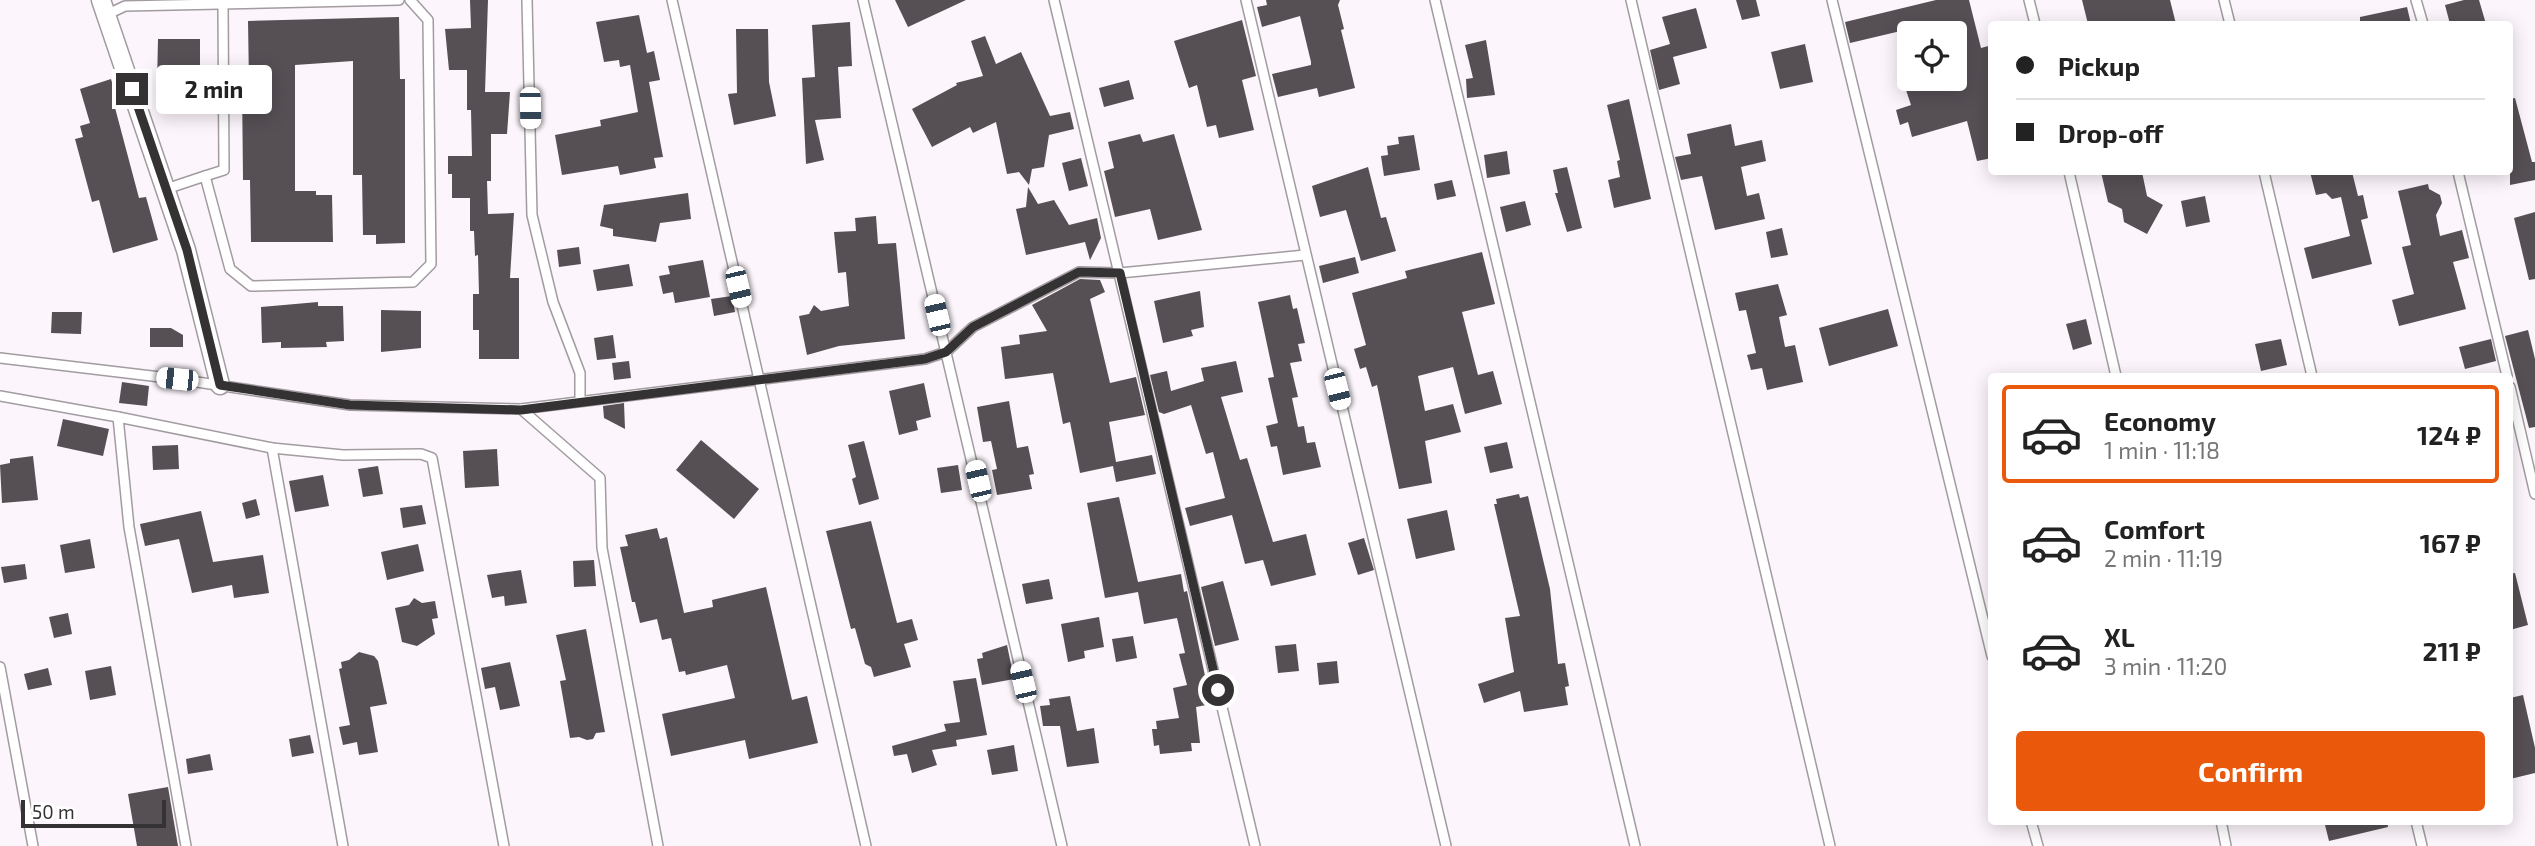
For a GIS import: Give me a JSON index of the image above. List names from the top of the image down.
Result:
{
  "scale_bar": "50 m",
  "page": {
    "banner": ["Pickup", "Drop-off"],
    "bubble": "2 min",
    "list": [
      {
        "name": "Economy",
        "note": "1 min · 11:18",
        "value": "124 ₽"
      },
      {
        "name": "Comfort",
        "note": "2 min · 11:19",
        "value": "167 ₽"
      },
      {
        "name": "XL",
        "note": "3 min · 11:20",
        "value": "211 ₽"
      }
    ],
    "buttons": "Confirm",
    "scale": "50 m"
  }
}
